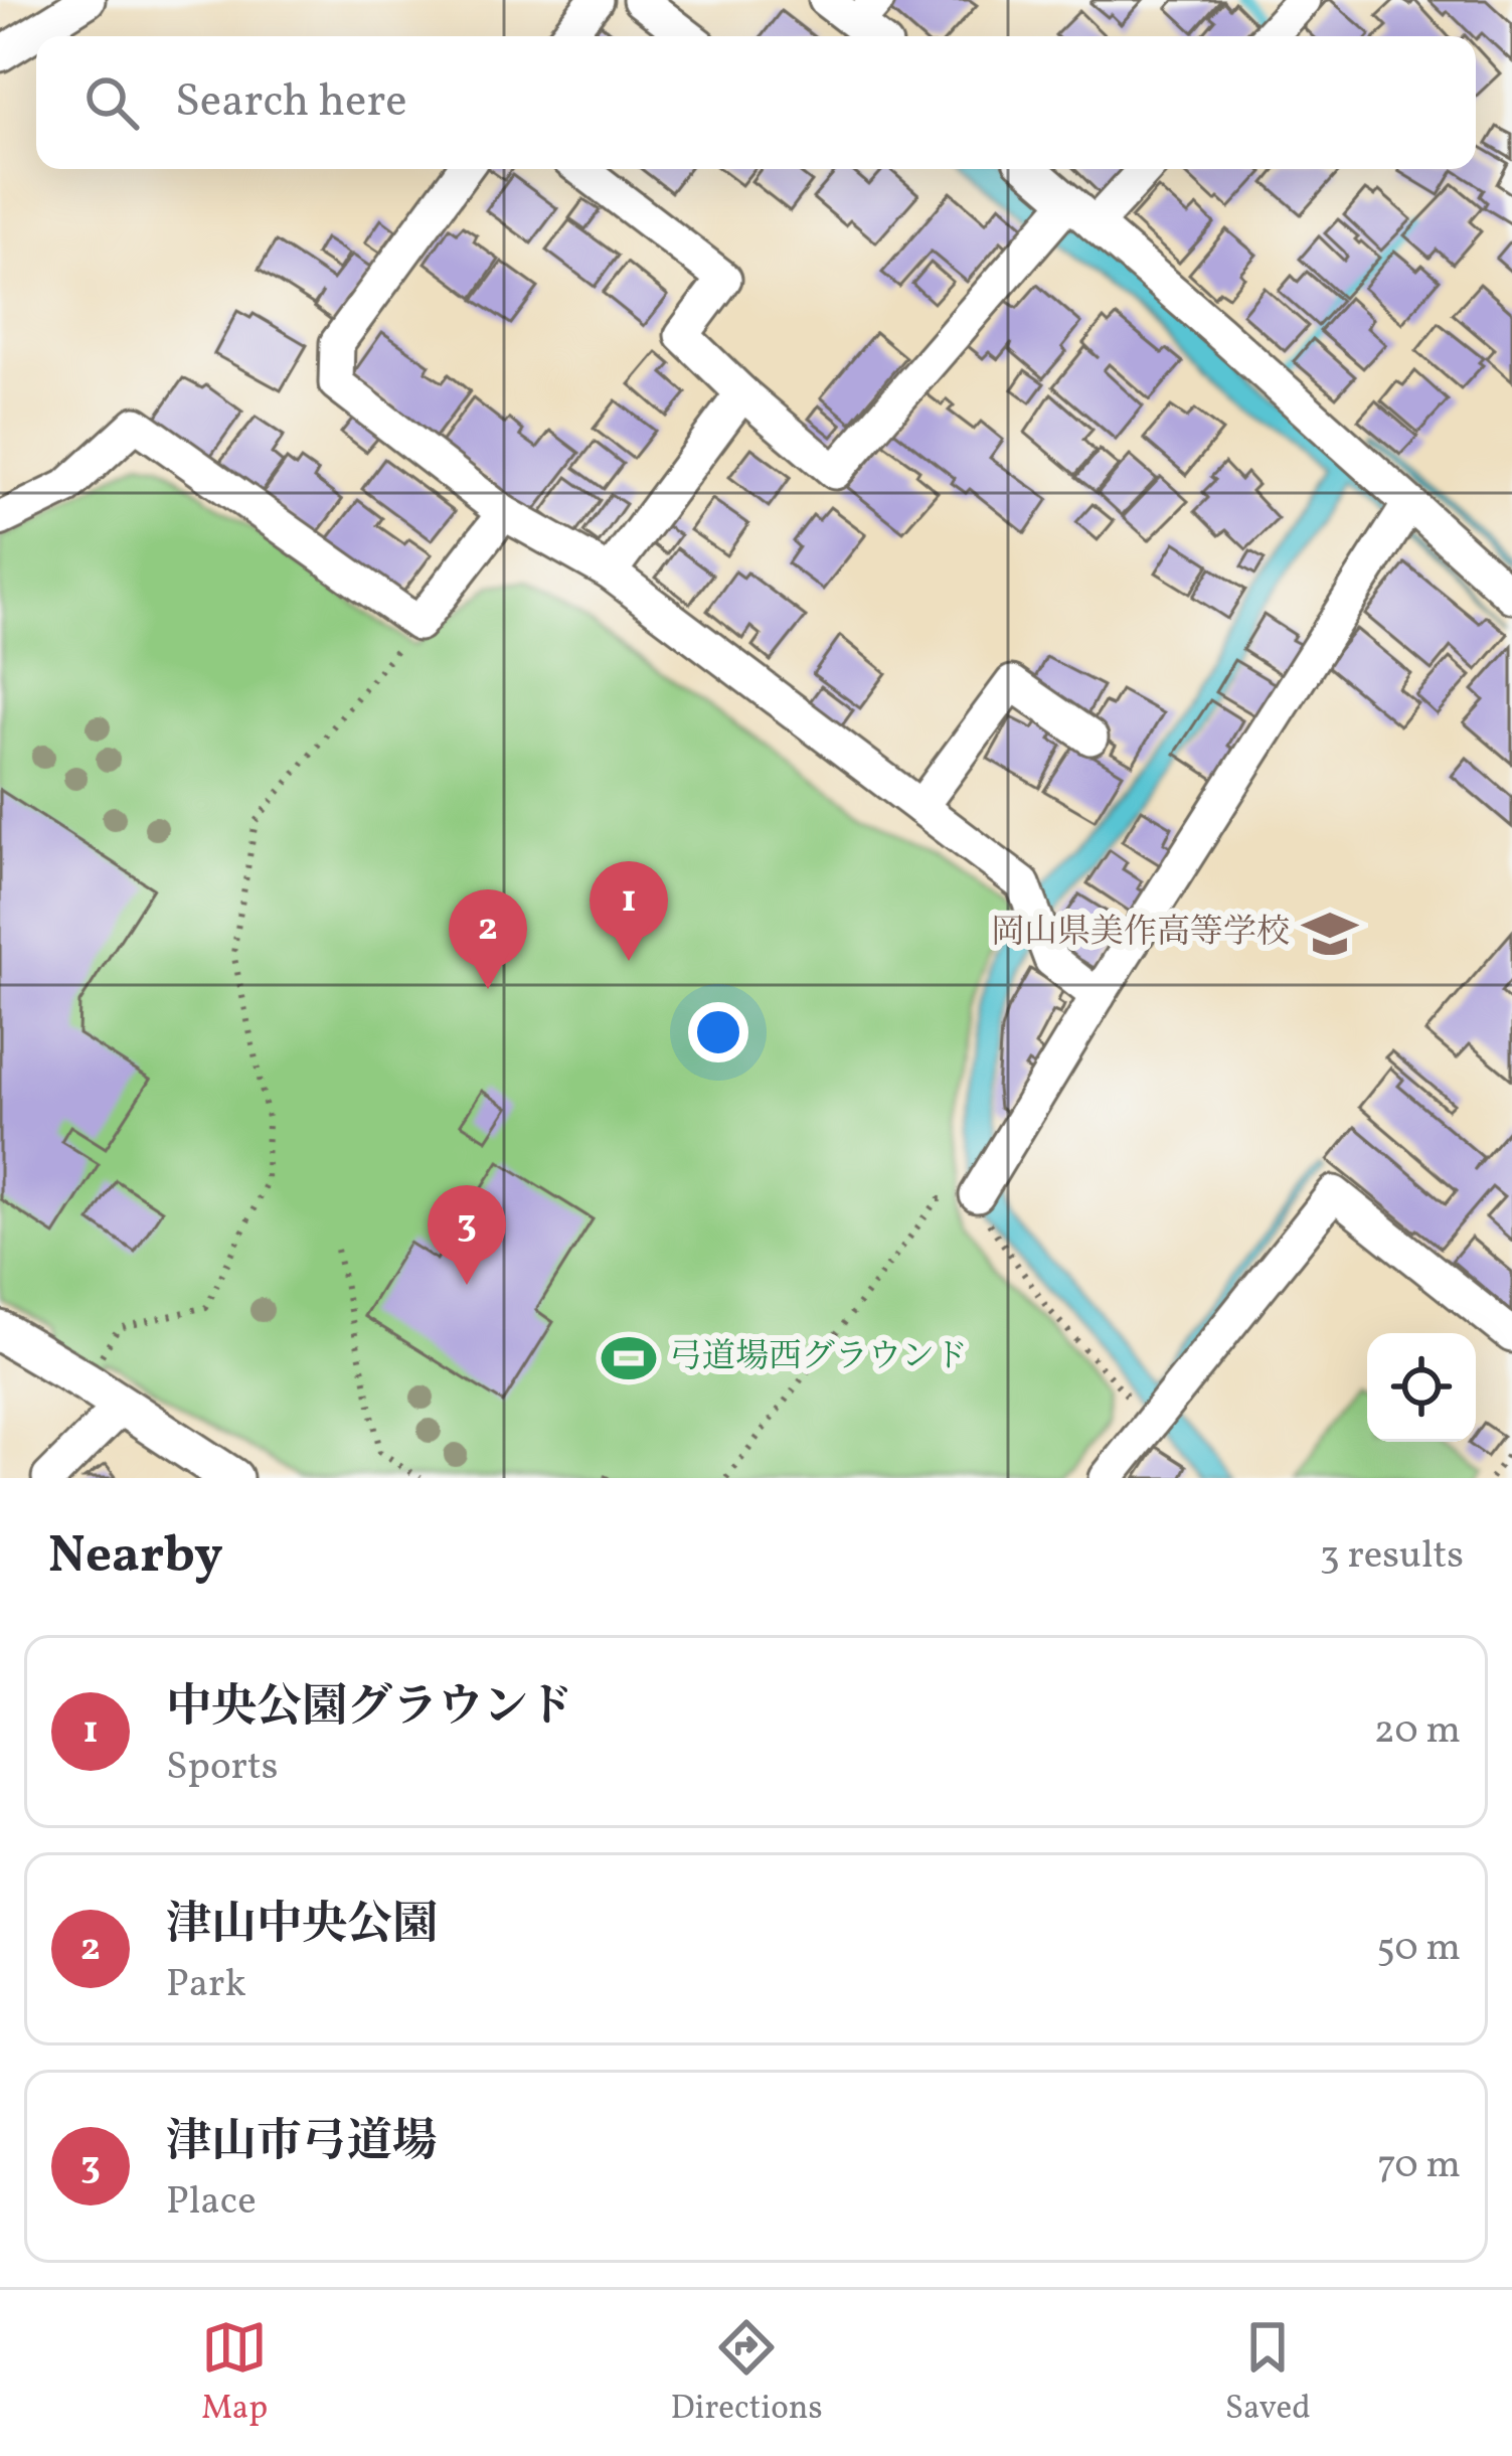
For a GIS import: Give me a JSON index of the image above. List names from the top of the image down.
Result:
{
  "places": {
    "school or university": ["岡山県美作高等学校"],
    "sports": ["弓道場西グラウンド"]
  },
  "page": {
    "search": "Search here",
    "pins": ["1", "2", "3"],
    "heading": ["Nearby", "3 results"],
    "list": [
      {
        "mark": "1",
        "name": "中央公園グラウンド",
        "note": "Sports",
        "value": "20 m"
      },
      {
        "mark": "2",
        "name": "津山中央公園",
        "note": "Park",
        "value": "50 m"
      },
      {
        "mark": "3",
        "name": "津山市弓道場",
        "note": "Place",
        "value": "70 m"
      }
    ],
    "nav": ["Map", "Directions", "Saved"]
  }
}
